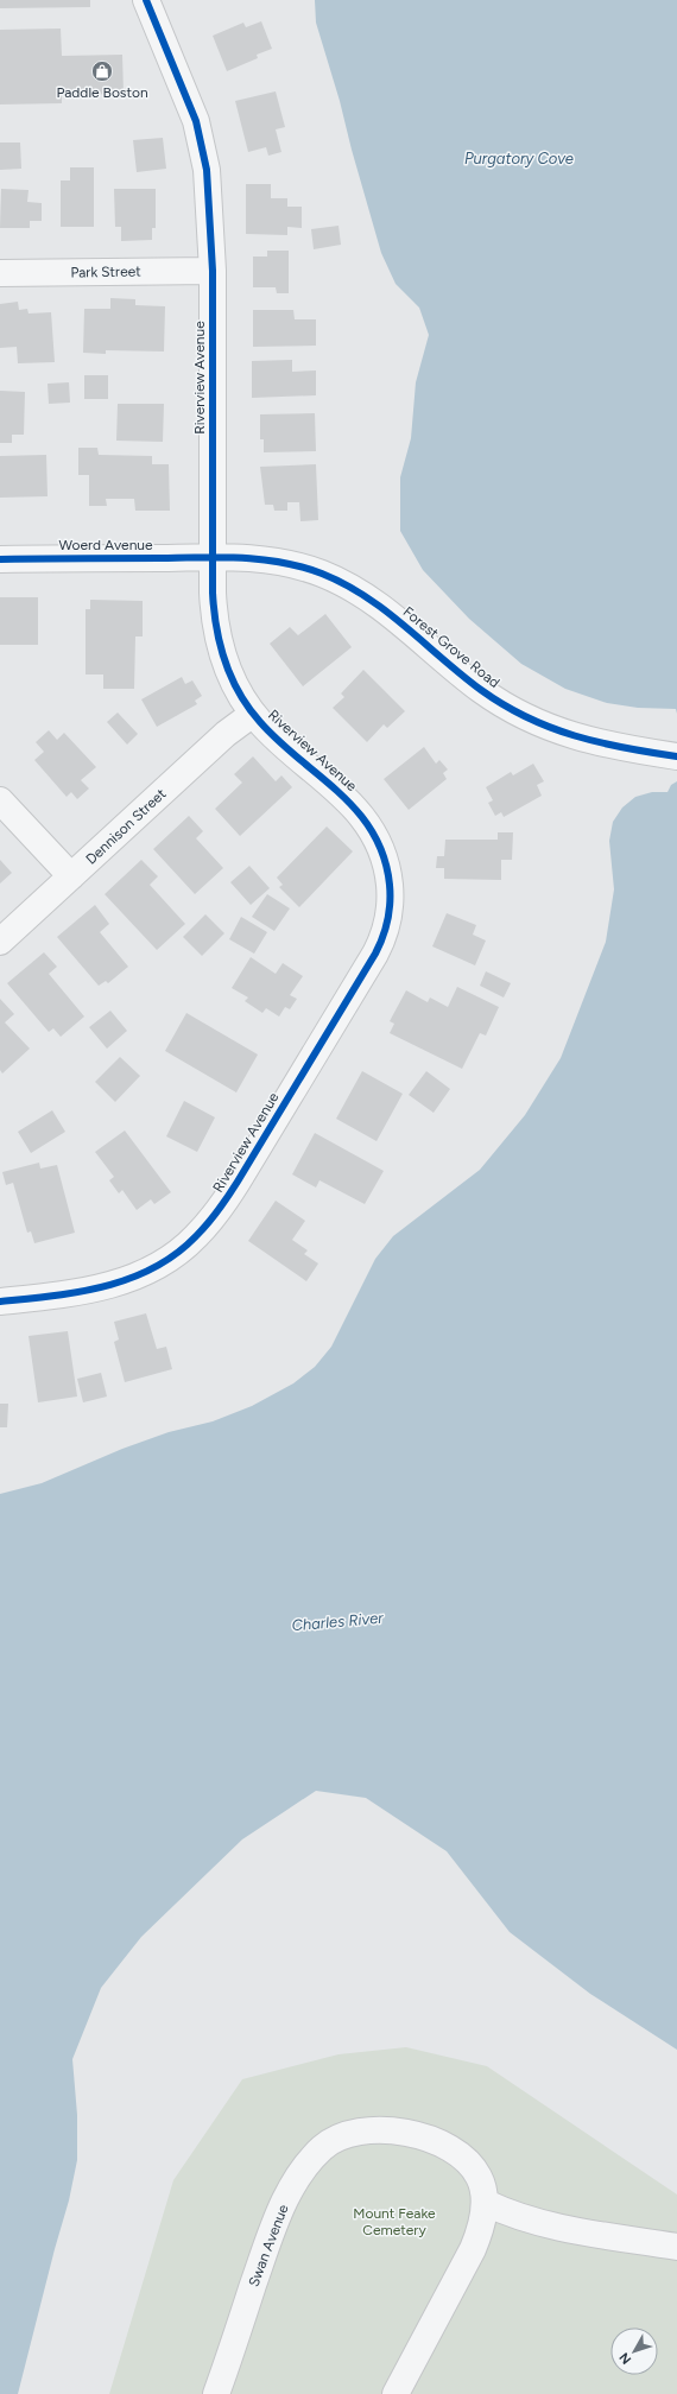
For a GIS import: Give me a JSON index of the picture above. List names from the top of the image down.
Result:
{
  "streets": {
    "street": [
      "Park Street",
      "Riverview Avenue",
      "Woerd Avenue",
      "Forest Grove Road",
      "Dennison Street",
      "Swan Avenue"
    ]
  },
  "crossings": [
    ["Park Street", "Riverview Avenue"],
    ["Riverview Avenue", "Woerd Avenue"],
    ["Riverview Avenue", "Forest Grove Road"],
    ["Riverview Avenue", "Dennison Street"],
    ["Woerd Avenue", "Forest Grove Road"]
  ],
  "water": ["Purgatory Cove", "Charles River"],
  "parks": ["Mount Feake Cemetery"],
  "places": {
    "shop": ["Paddle Boston"]
  },
  "north": "bottom left"
}
